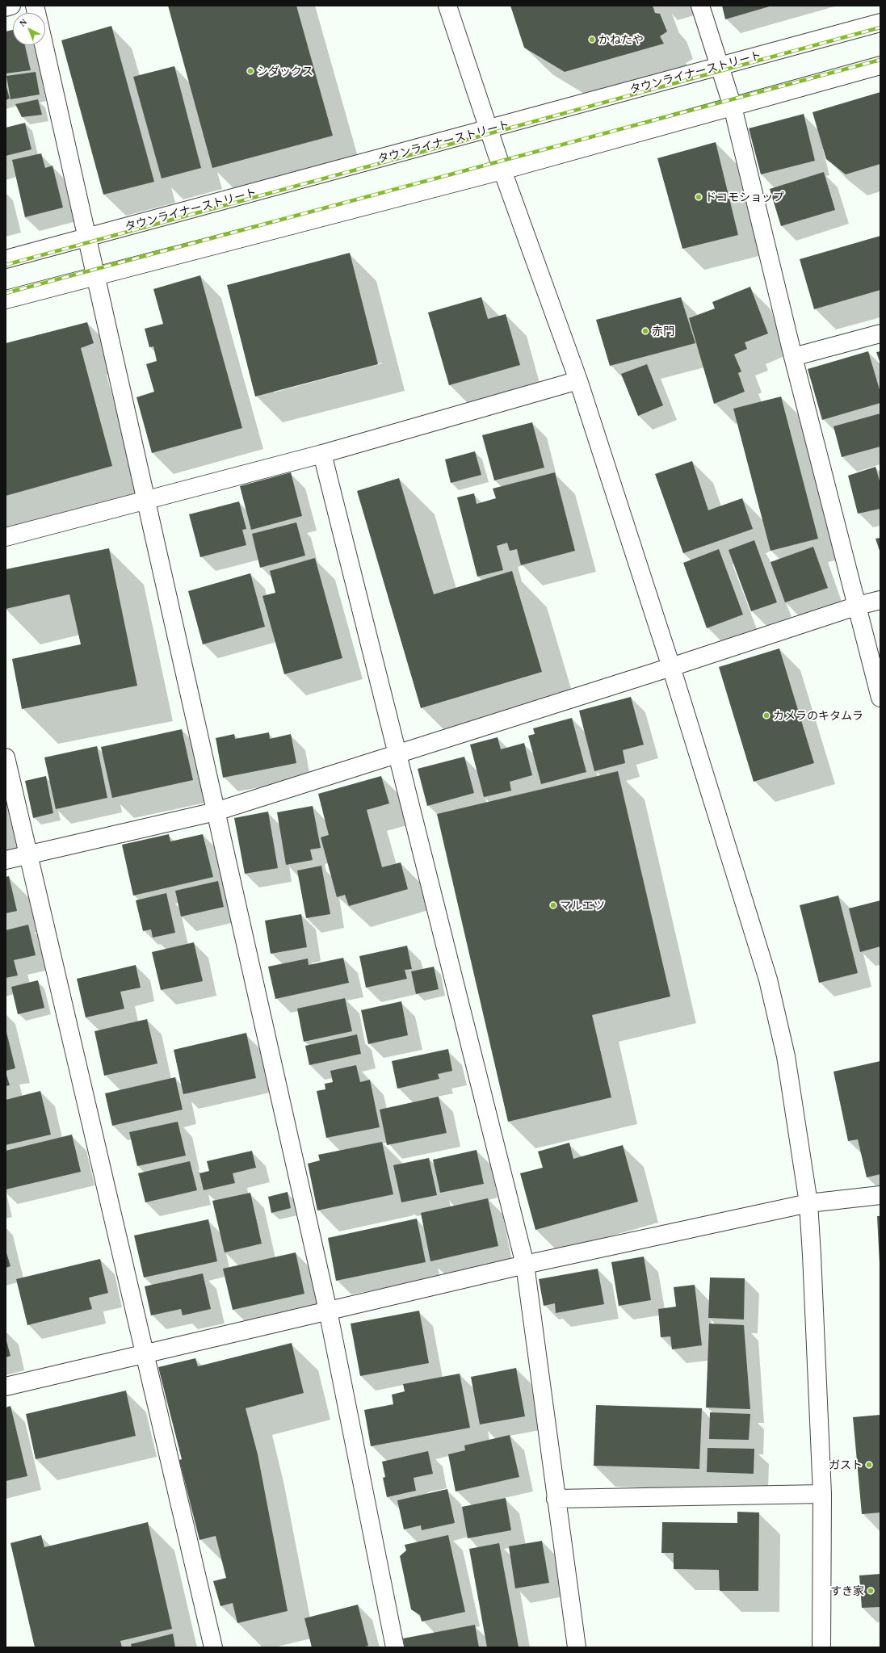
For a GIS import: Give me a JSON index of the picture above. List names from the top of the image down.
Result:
{
  "streets": {
    "street": ["タウンライナーストリート"]
  },
  "places": [
    "かねたや",
    "シダックス",
    "ドコモショップ",
    "赤門",
    "カメラのキタムラ",
    "マルエツ",
    "ガスト",
    "すき家"
  ],
  "north": "top left"
}
